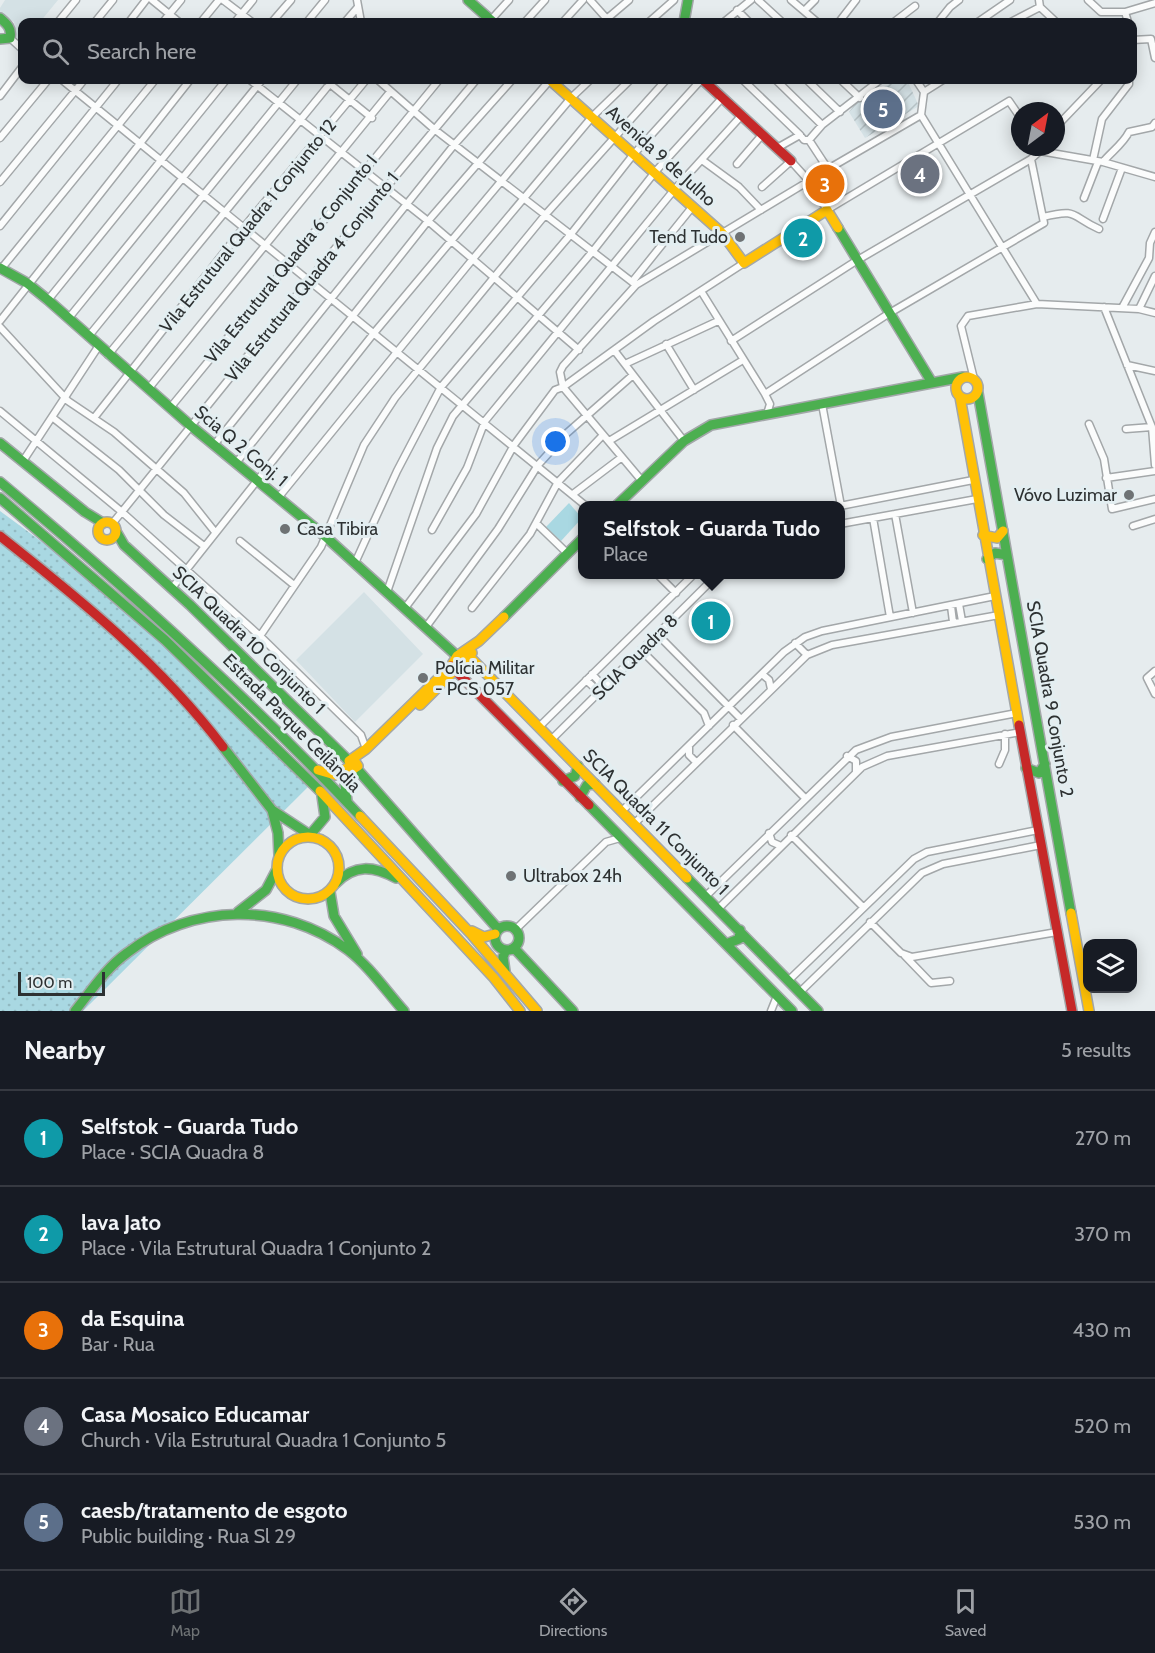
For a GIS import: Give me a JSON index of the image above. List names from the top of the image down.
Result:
{
  "streets": {
    "main road": [
      "Avenida 9 de Julho",
      "Scia Q 2 Conj. 1",
      "SCIA Quadra 10 Conjunto 1",
      "SCIA Quadra 9 Conjunto 2",
      "Estrada Parque Ceilândia",
      "SCIA Quadra 11 Conjunto 1"
    ],
    "street": [
      "Vila Estrutural Quadra 1 Conjunto 12",
      "Vila Estrutural Quadra 6 Conjunto I",
      "Vila Estrutural Quadra 4 Conjunto 1",
      "SCIA Quadra 8"
    ]
  },
  "crossings": [
    ["Vila Estrutural Quadra 1 Conjunto 12", "Scia Q 2 Conj. 1"],
    ["Vila Estrutural Quadra 6 Conjunto I", "Scia Q 2 Conj. 1"],
    ["Vila Estrutural Quadra 4 Conjunto 1", "Scia Q 2 Conj. 1"],
    ["Vila Estrutural Quadra 4 Conjunto 1", "SCIA Quadra 10 Conjunto 1"],
    ["Scia Q 2 Conj. 1", "SCIA Quadra 11 Conjunto 1"],
    ["SCIA Quadra 8", "SCIA Quadra 11 Conjunto 1"]
  ],
  "places": [
    "Tend Tudo",
    "Vóvo Luzimar",
    "Casa Tibira",
    "Polícia Militar - PCS 057",
    "Ultrabox 24h"
  ],
  "scale_bar": "100 m",
  "north": "top right",
  "page": {
    "search": "Search here",
    "pins": [
      "5",
      "4",
      "3",
      "2",
      "1"
    ],
    "popup": ["Selfstok - Guarda Tudo", "Place"],
    "scale": "100 m",
    "heading": ["Nearby", "5 results"],
    "list": [
      {
        "mark": "1",
        "name": "Selfstok - Guarda Tudo",
        "note": "Place · SCIA Quadra 8",
        "value": "270 m"
      },
      {
        "mark": "2",
        "name": "lava Jato",
        "note": "Place · Vila Estrutural Quadra 1 Conjunto 2",
        "value": "370 m"
      },
      {
        "mark": "3",
        "name": "da Esquina",
        "note": "Bar · Rua",
        "value": "430 m"
      },
      {
        "mark": "4",
        "name": "Casa Mosaico Educamar",
        "note": "Church · Vila Estrutural Quadra 1 Conjunto 5",
        "value": "520 m"
      },
      {
        "mark": "5",
        "name": "caesb/tratamento de esgoto",
        "note": "Public building · Rua Sl 29",
        "value": "530 m"
      }
    ],
    "nav": ["Map", "Directions", "Saved"]
  }
}
